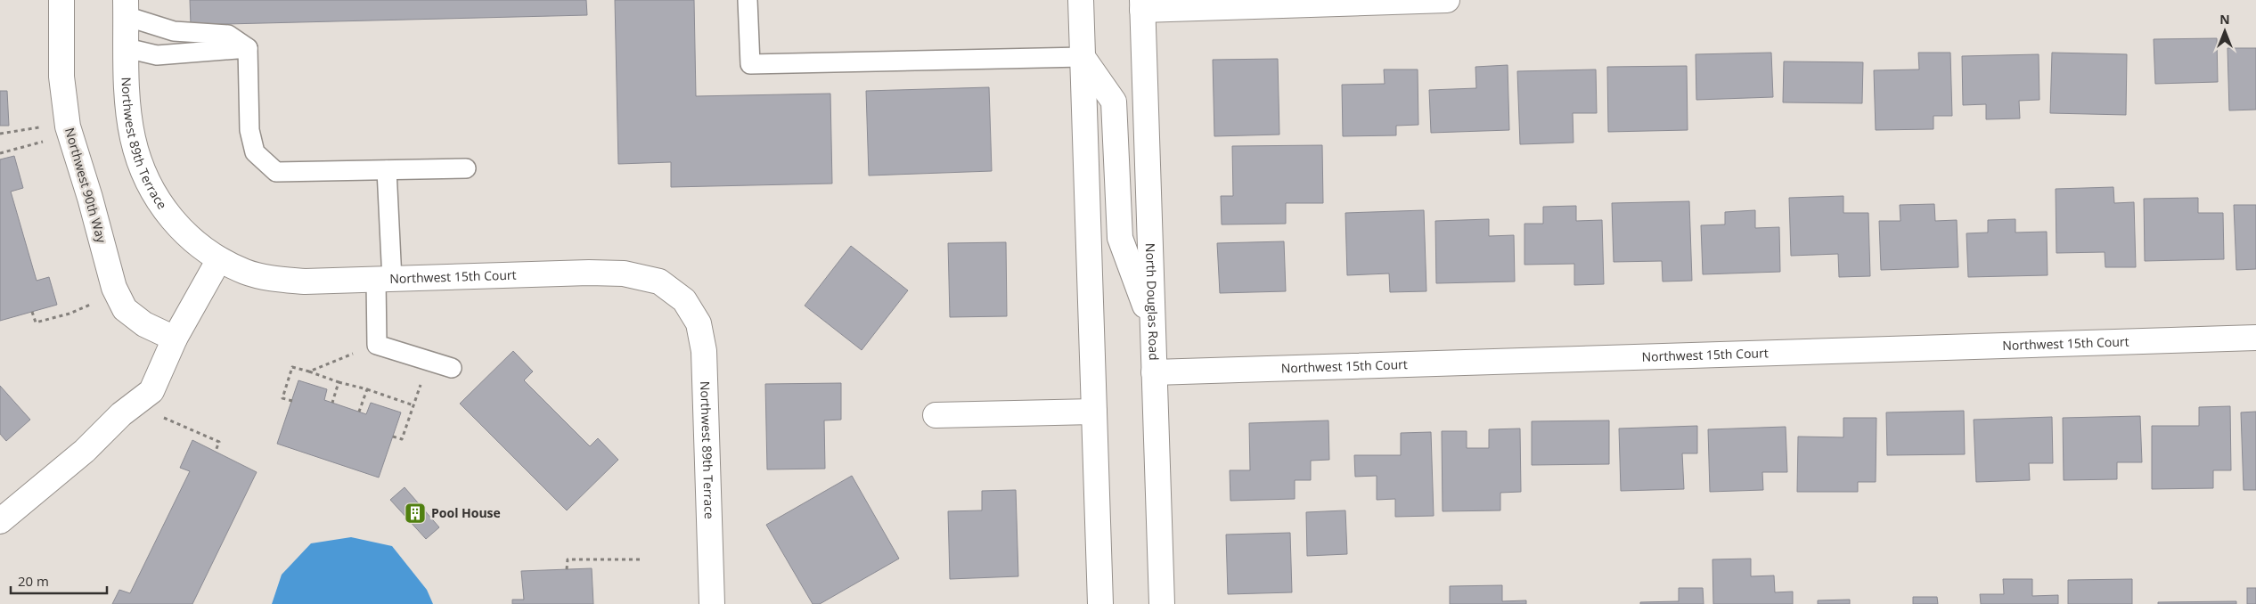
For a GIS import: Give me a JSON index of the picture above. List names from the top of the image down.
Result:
{
  "streets": {
    "street": [
      "Northwest 89th Terrace",
      "Northwest 90th Way",
      "Northwest 15th Court",
      "North Douglas Road"
    ]
  },
  "crossings": [
    ["Northwest 89th Terrace", "Northwest 15th Court"],
    ["Northwest 15th Court", "North Douglas Road"]
  ],
  "places": {
    "building": ["Pool House"]
  },
  "scale_bar": "20 m",
  "north": "top"
}
